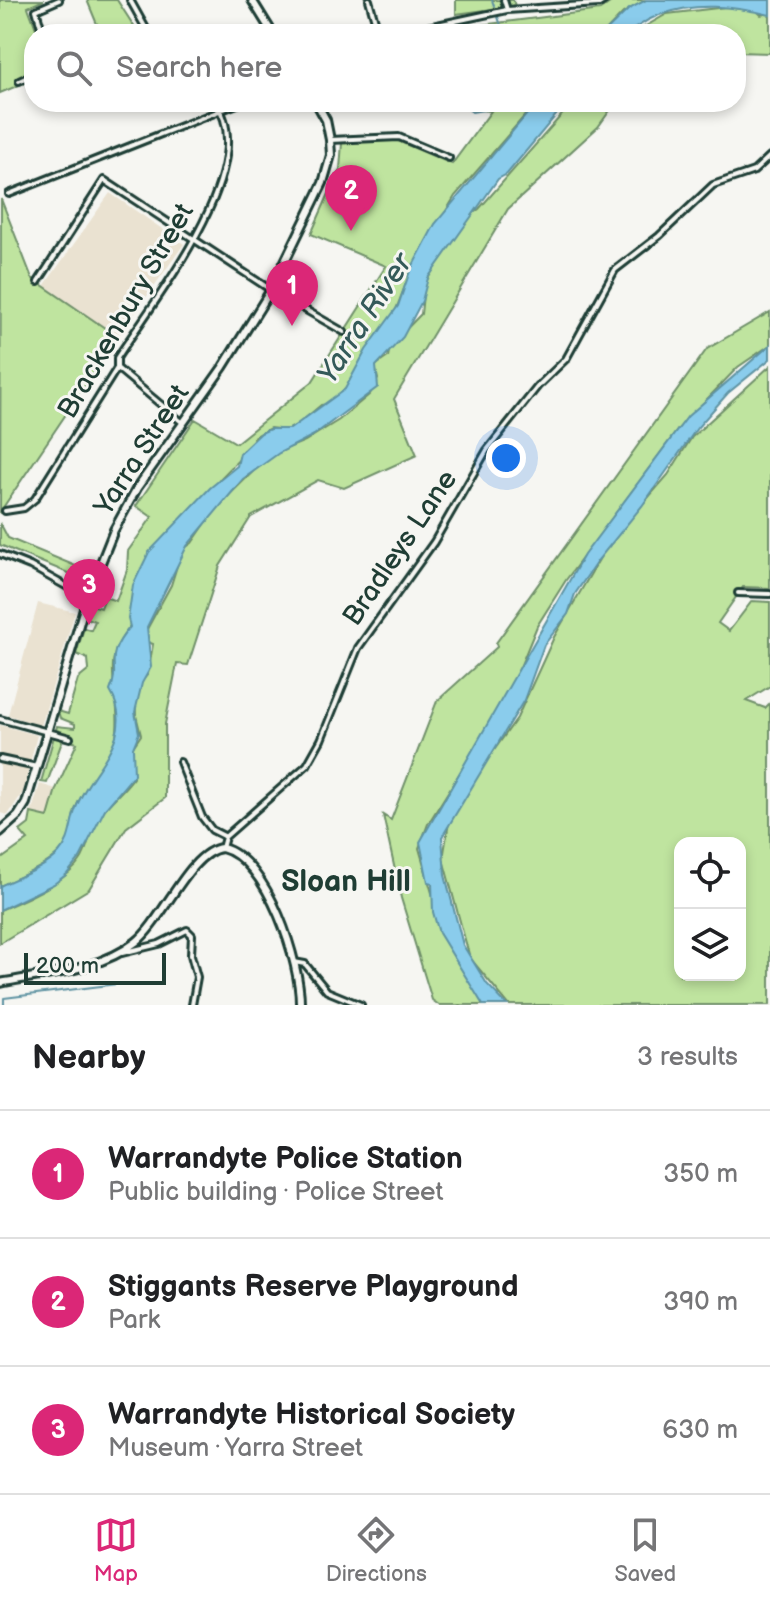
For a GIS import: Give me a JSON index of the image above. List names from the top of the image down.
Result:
{
  "streets": {
    "main road": ["Yarra Street"],
    "street": ["Brackenbury Street", "Bradleys Lane"]
  },
  "districts": ["Sloan Hill"],
  "water": ["Yarra River"],
  "scale_bar": "200 m",
  "page": {
    "search": "Search here",
    "pins": ["2", "1", "3"],
    "scale": "200 m",
    "heading": ["Nearby", "3 results"],
    "list": [
      {
        "mark": "1",
        "name": "Warrandyte Police Station",
        "note": "Public building · Police Street",
        "value": "350 m"
      },
      {
        "mark": "2",
        "name": "Stiggants Reserve Playground",
        "note": "Park",
        "value": "390 m"
      },
      {
        "mark": "3",
        "name": "Warrandyte Historical Society",
        "note": "Museum · Yarra Street",
        "value": "630 m"
      }
    ],
    "nav": ["Map", "Directions", "Saved"]
  }
}
